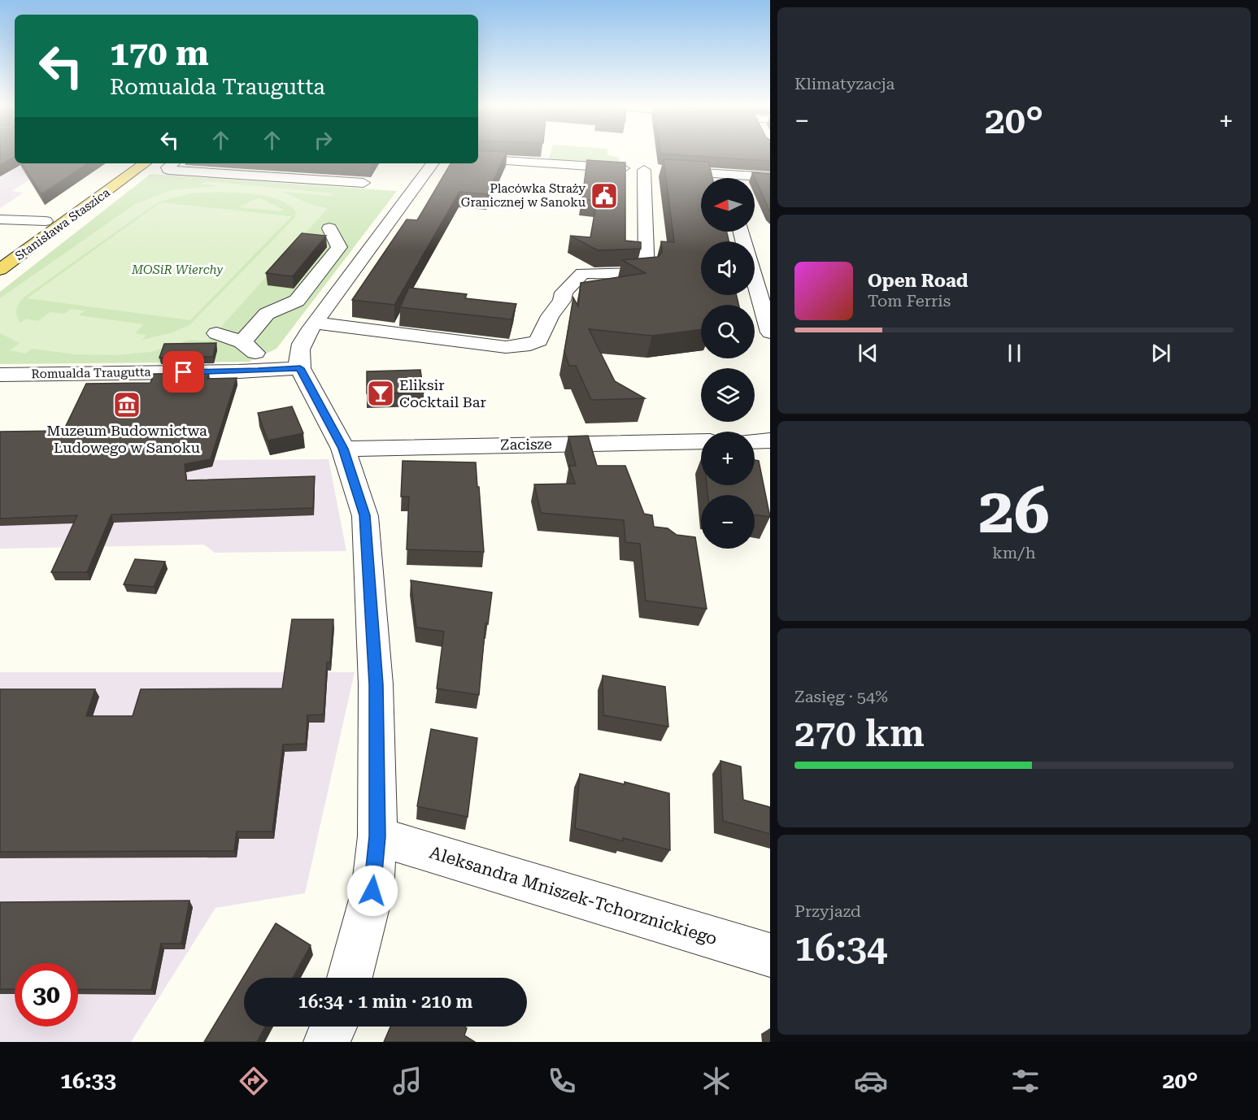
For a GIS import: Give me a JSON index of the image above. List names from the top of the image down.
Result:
{
  "streets": {
    "main road": ["Stanisława Staszica"],
    "street": ["Romualda Traugutta", "Zacisze", "Aleksandra Mniszek-Tchorznickiego"]
  },
  "parks": ["MOSiR Wierchy"],
  "places": {
    "public building": ["Placówka Straży Granicznej w Sanoku"],
    "bar": ["Eliksir Cocktail Bar"],
    "museum": ["Muzeum Budownictwa Ludowego w Sanoku"]
  },
  "north": "left",
  "page": {
    "tile": [
      "Klimatyzacja",
      ["26", "km/h"],
      ["Zasięg · 54%", "270 km"],
      ["Przyjazd", "16:34"]
    ],
    "turn": ["170 m", "Romualda Traugutta"],
    "heat": ["−", "20°", "+"],
    "map_buttons": ["+", "−"],
    "song": ["Open Road", "Tom Ferris"],
    "limit": "30",
    "trip": "16:34 · 1 min · 210 m",
    "tabs": ["16:33", "20°"]
  }
}
